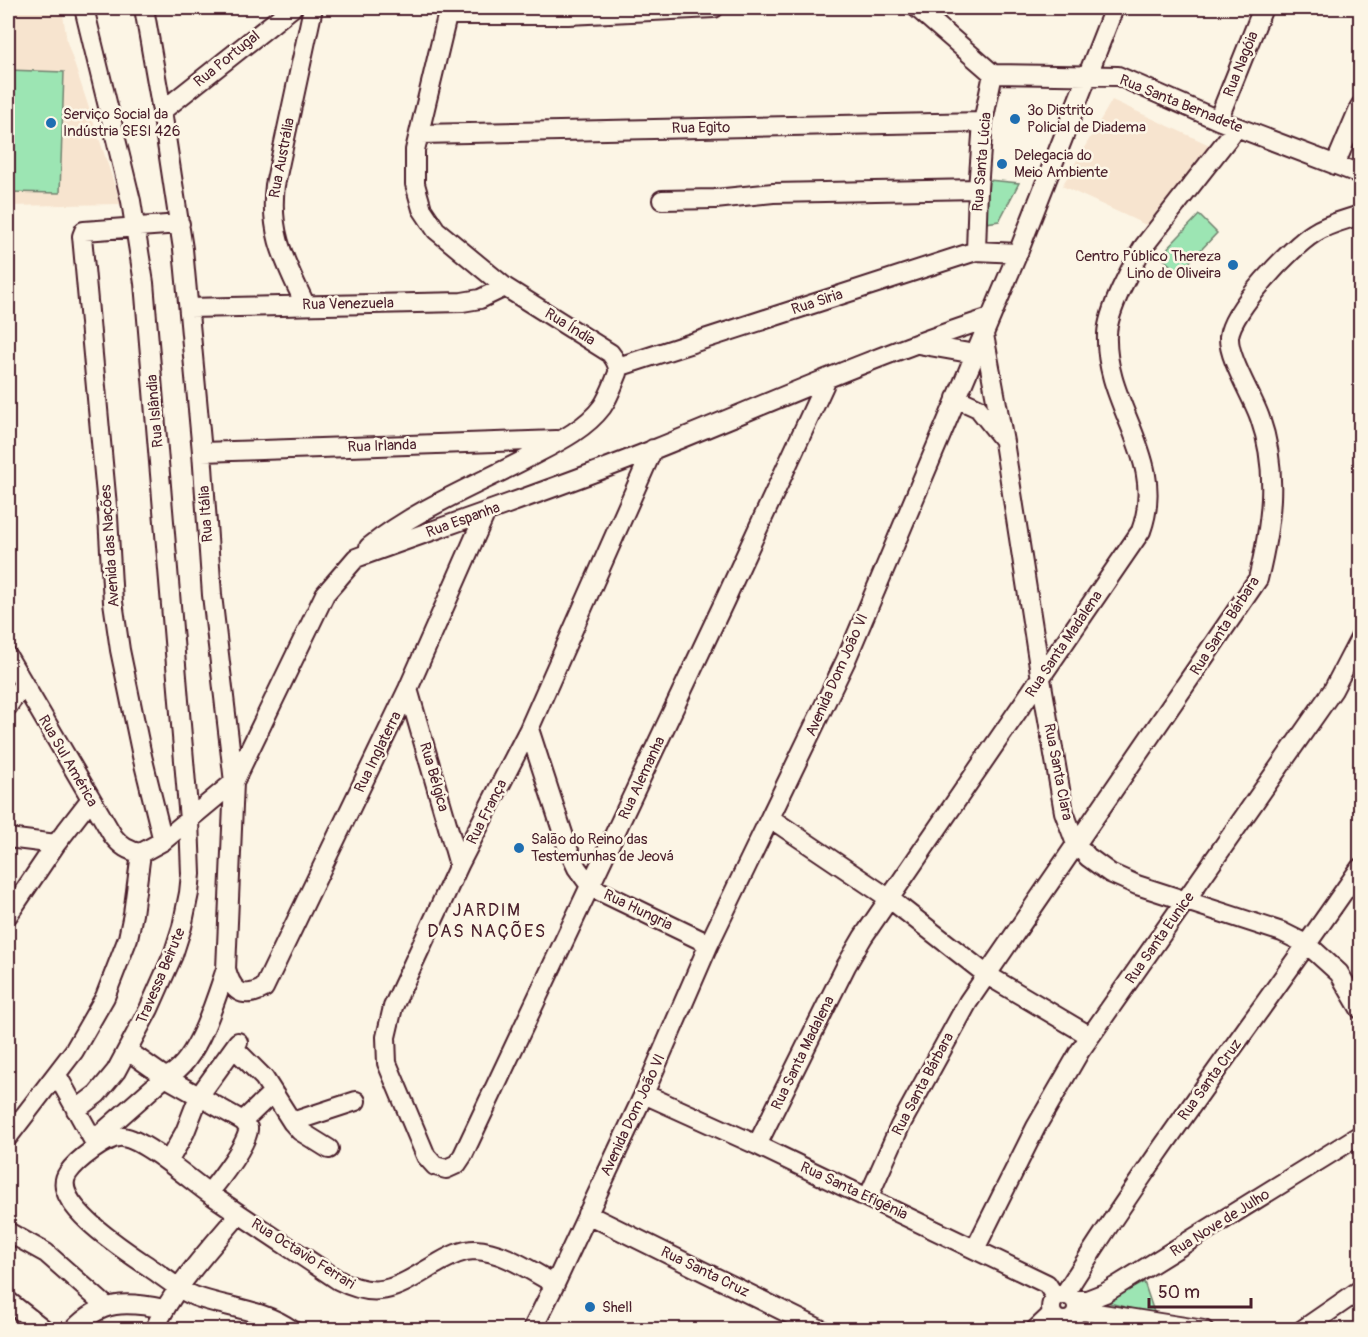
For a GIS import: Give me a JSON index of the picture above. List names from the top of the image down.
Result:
{
  "streets": {
    "street": [
      "Rua Portugal",
      "Rua Nagóia",
      "Rua Santa Bernadete",
      "Rua Egito",
      "Rua Austrália",
      "Rua Santa Lúcia",
      "Rua Siria",
      "Rua Venezuela",
      "Rua Índia",
      "Rua Islândia",
      "Rua Irlanda",
      "Rua Itália",
      "Rua Espanha",
      "Avenida das Nações",
      "Rua Santa Bárbara",
      "Rua Santa Madalena",
      "Avenida Dom João VI",
      "Rua Inglaterra",
      "Rua Sul América",
      "Rua Santa Clara",
      "Rua Bélgica",
      "Rua Alemanha",
      "Rua França",
      "Rua Hungria",
      "Rua Santa Eunice",
      "Travessa Beirute",
      "Rua Santa Cruz",
      "Rua Santa Efigênia",
      "Rua Nove de Julho",
      "Rua Octavio Ferrari"
    ]
  },
  "crossings": [
    ["Rua Portugal", "Rua Itália"],
    ["Rua Nagóia", "Rua Santa Bernadete"],
    ["Rua Santa Bernadete", "Rua Santa Lúcia"],
    ["Rua Santa Bernadete", "Rua Santa Madalena"],
    ["Rua Santa Bernadete", "Avenida Dom João VI"],
    ["Rua Egito", "Rua Santa Lúcia"],
    ["Rua Egito", "Rua Índia"],
    ["Rua Austrália", "Rua Venezuela"],
    ["Rua Santa Lúcia", "Rua Siria"],
    ["Rua Siria", "Rua Índia"],
    ["Rua Siria", "Avenida Dom João VI"],
    ["Rua Venezuela", "Rua Índia"],
    ["Rua Venezuela", "Rua Itália"],
    ["Rua Islândia", "Rua Espanha"],
    ["Rua Islândia", "Avenida das Nações"],
    ["Rua Islândia", "Travessa Beirute"],
    ["Rua Irlanda", "Rua Itália"],
    ["Rua Itália", "Rua Espanha"],
    ["Rua Itália", "Rua Inglaterra"],
    ["Rua Itália", "Rua Octavio Ferrari"],
    ["Rua Espanha", "Avenida das Nações"],
    ["Rua Espanha", "Avenida Dom João VI"],
    ["Rua Espanha", "Rua Inglaterra"],
    ["Rua Espanha", "Rua Sul América"],
    ["Rua Espanha", "Rua Alemanha"],
    ["Rua Espanha", "Rua França"],
    ["Rua Espanha", "Travessa Beirute"],
    ["Rua Santa Bárbara", "Rua Santa Clara"],
    ["Rua Santa Bárbara", "Rua Santa Efigênia"],
    ["Rua Santa Madalena", "Rua Santa Clara"],
    ["Rua Santa Madalena", "Rua Santa Efigênia"],
    ["Avenida Dom João VI", "Rua Santa Clara"],
    ["Avenida Dom João VI", "Rua Hungria"],
    ["Avenida Dom João VI", "Rua Santa Cruz"],
    ["Avenida Dom João VI", "Rua Santa Efigênia"],
    ["Avenida Dom João VI", "Rua Octavio Ferrari"],
    ["Rua Inglaterra", "Rua Bélgica"],
    ["Rua Santa Clara", "Rua Santa Eunice"],
    ["Rua Santa Clara", "Rua Santa Cruz"],
    ["Rua Bélgica", "Rua França"],
    ["Rua Alemanha", "Rua França"],
    ["Rua Alemanha", "Rua Hungria"],
    ["Rua França", "Rua Hungria"],
    ["Rua Santa Eunice", "Rua Santa Efigênia"],
    ["Rua Santa Cruz", "Rua Santa Efigênia"],
    ["Rua Santa Cruz", "Rua Nove de Julho"],
    ["Rua Santa Efigênia", "Rua Nove de Julho"]
  ],
  "districts": ["JARDIM DAS NAÇÕES"],
  "places": [
    "3º Distrito Policial de Diadema",
    "Serviço Social da Indústria SESI 426",
    "Delegacia do Meio Ambiente",
    "Centro Público Thereza Lino de Oliveira",
    "Salão do Reino das Testemunhas de Jeová",
    "Shell"
  ],
  "scale_bar": "50 m"
}
